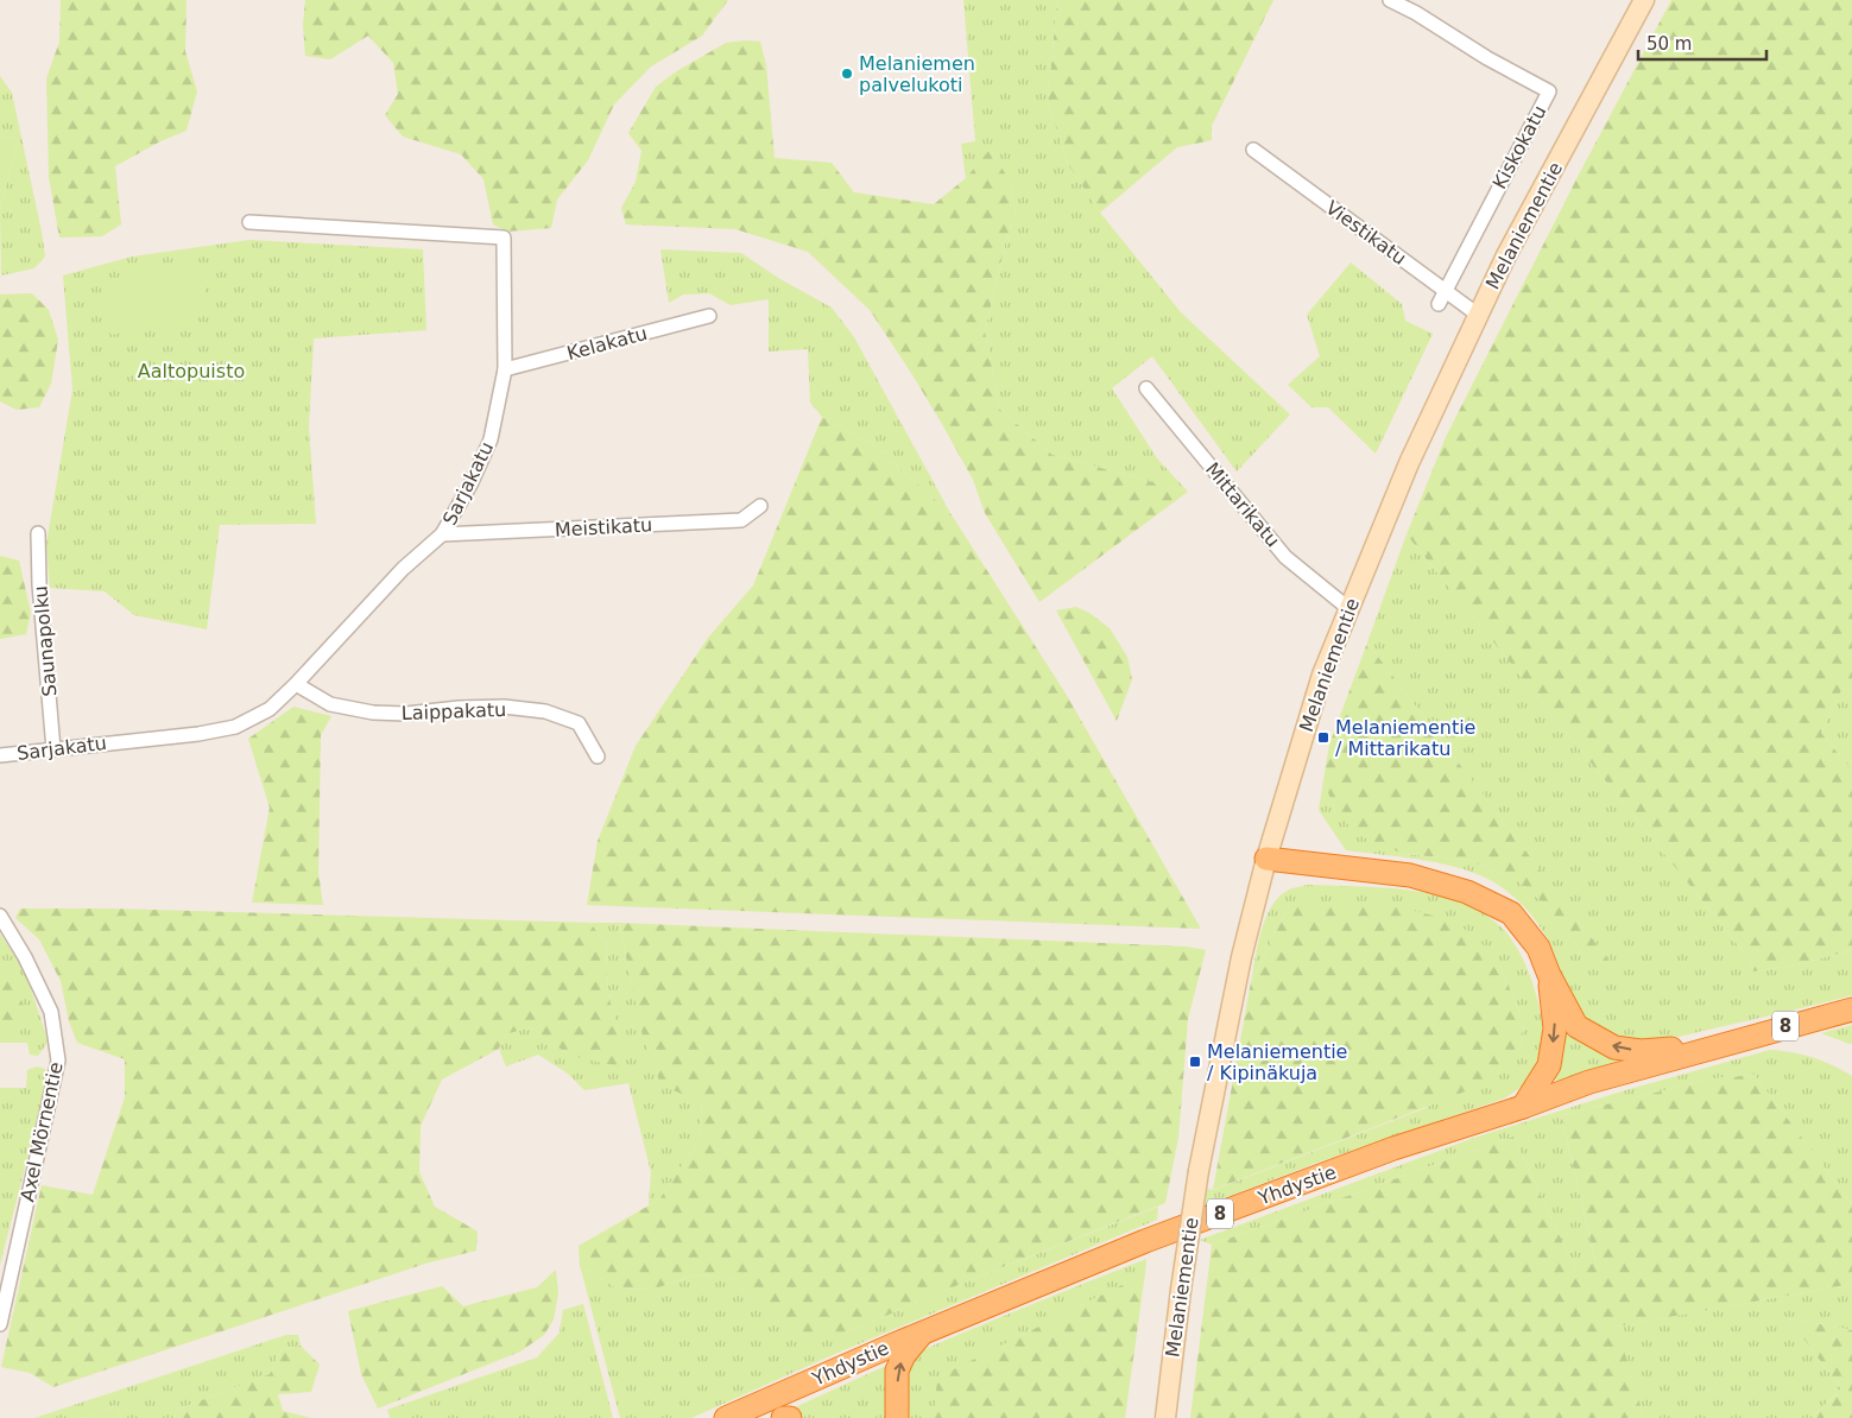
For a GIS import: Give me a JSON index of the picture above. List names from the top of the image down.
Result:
{
  "streets": {
    "highway": ["8", "Yhdystie"],
    "main road": ["Melaniementie"],
    "street": [
      "Kiskokatu",
      "Viestikatu",
      "Kelakatu",
      "Sarjakatu",
      "Mittarikatu",
      "Meistikatu",
      "Saunapolku",
      "Laippakatu",
      "Axel Mörnentie"
    ]
  },
  "crossings": [
    ["Kiskokatu", "Viestikatu"],
    ["Melaniementie", "Viestikatu"],
    ["Melaniementie", "Mittarikatu"],
    ["Kelakatu", "Sarjakatu"],
    ["Sarjakatu", "Meistikatu"],
    ["Sarjakatu", "Saunapolku"],
    ["Sarjakatu", "Laippakatu"]
  ],
  "parks": ["Aaltopuisto"],
  "places": {
    "other": ["Melaniemen palvelukoti"],
    "transit": ["Melaniementie / Mittarikatu", "Melaniementie / Kipinäkuja"]
  },
  "scale_bar": "50 m"
}
